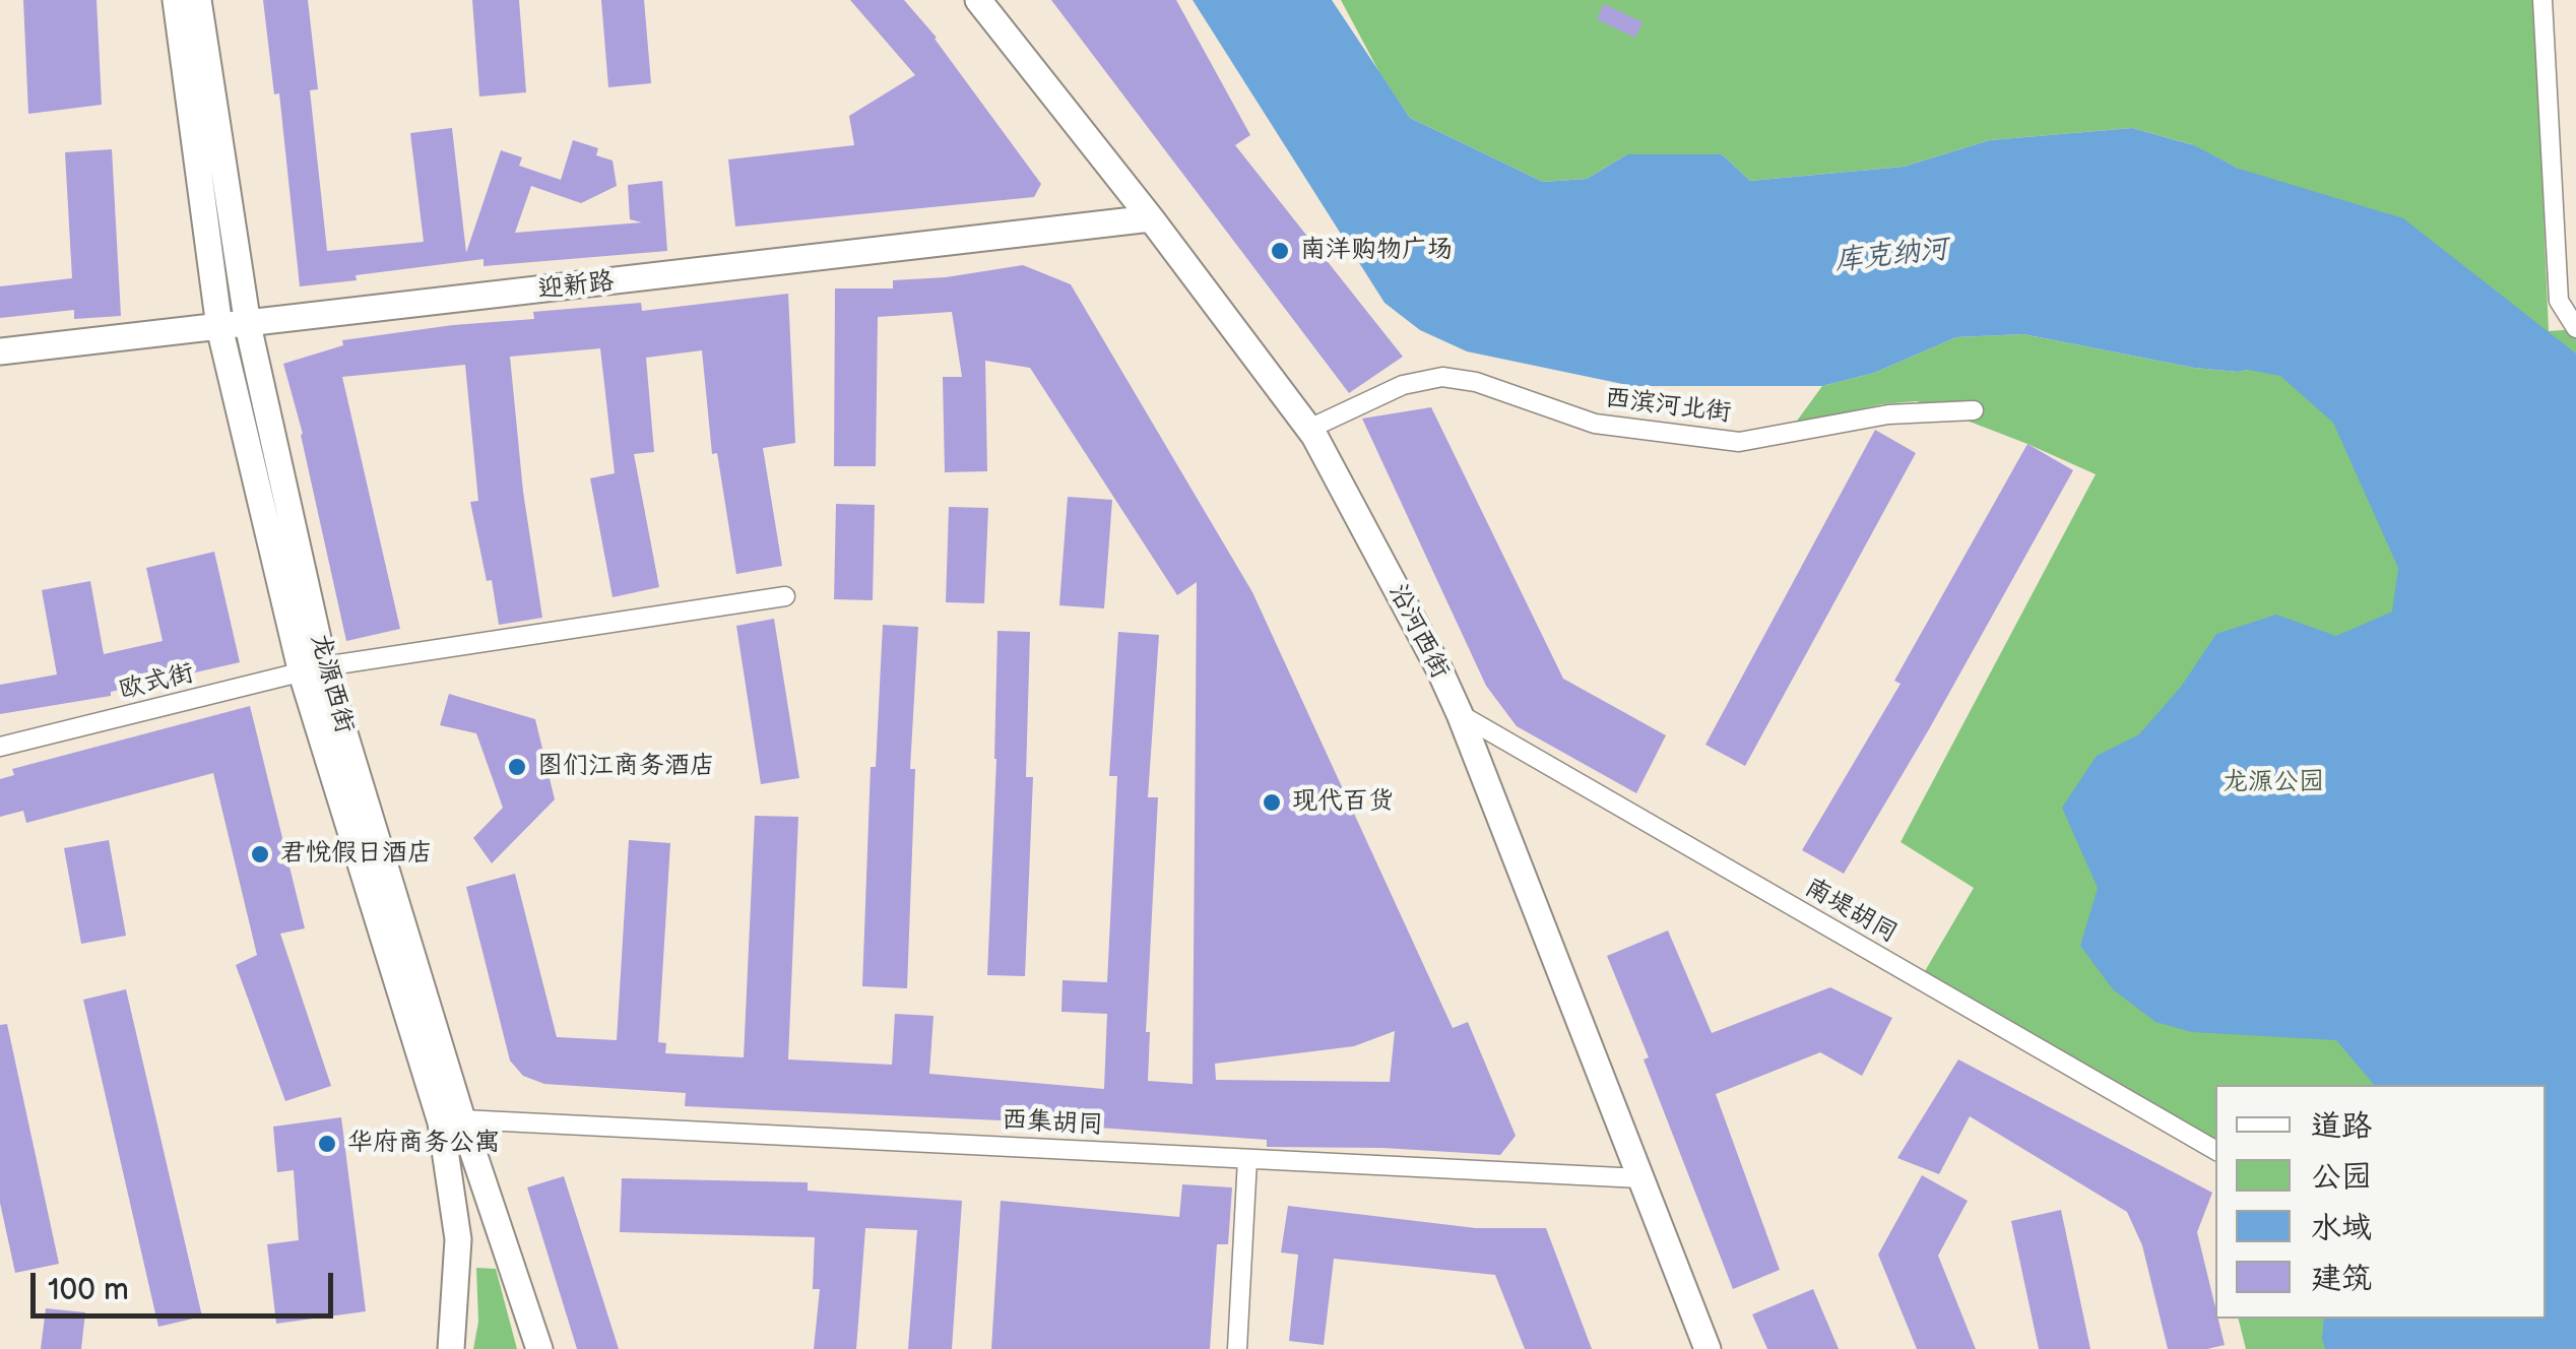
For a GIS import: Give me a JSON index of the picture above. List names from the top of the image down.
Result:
{
  "streets": {
    "main road": ["迎新路", "沿河西街", "龙源西街"],
    "street": [
      "西滨河北街",
      "欧式街",
      "南堤胡同",
      "西集胡同"
    ]
  },
  "crossings": [
    ["迎新路", "沿河西街"],
    ["迎新路", "龙源西街"],
    ["西滨河北街", "沿河西街"],
    ["沿河西街", "南堤胡同"],
    ["沿河西街", "西集胡同"],
    ["欧式街", "龙源西街"],
    ["龙源西街", "西集胡同"]
  ],
  "water": ["库克纳河"],
  "parks": ["龙源公园"],
  "places": [
    "南洋购物广场",
    "图们江商务酒店",
    "现代百货",
    "君悦假日酒店",
    "华府商务公寓"
  ],
  "legend": [
    "道路",
    "公园",
    "水域",
    "建筑"
  ],
  "scale_bar": "100 m"
}
